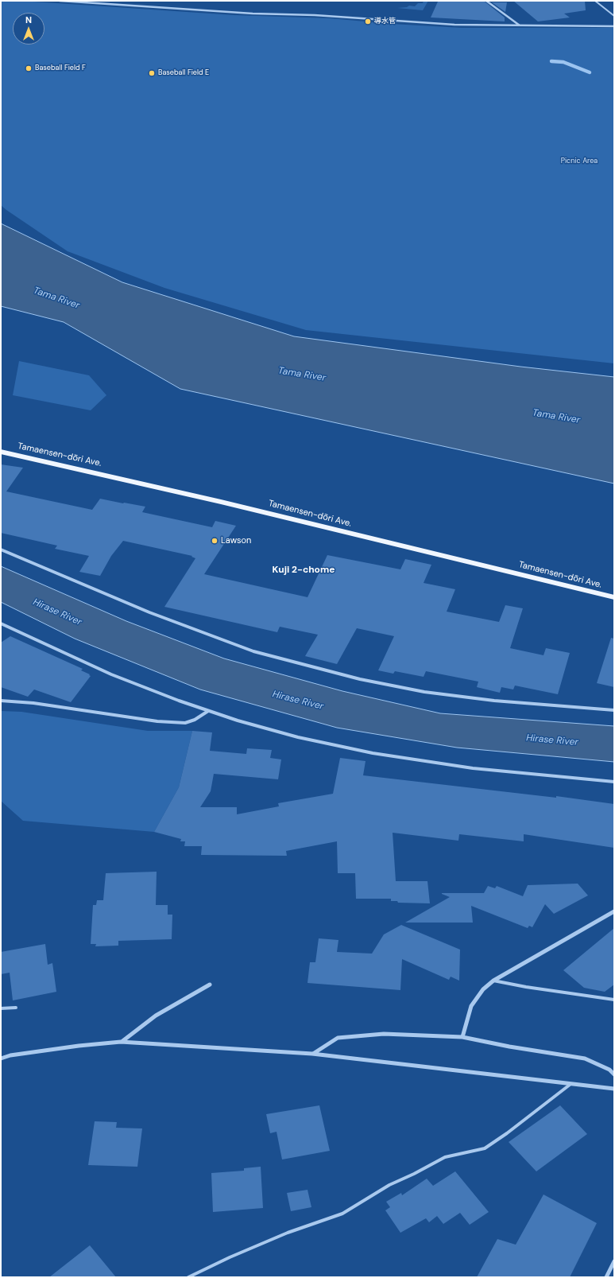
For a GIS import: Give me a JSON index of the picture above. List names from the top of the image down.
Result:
{
  "streets": {
    "main road": ["Tamaensen-dōri Ave."]
  },
  "districts": ["Kuji 2-chome"],
  "water": ["Tama River", "Hirase River"],
  "parks": ["Picnic Area"],
  "places": [
    "導水管",
    "Baseball Field F",
    "Baseball Field E",
    "Lawson"
  ],
  "north": "top"
}
